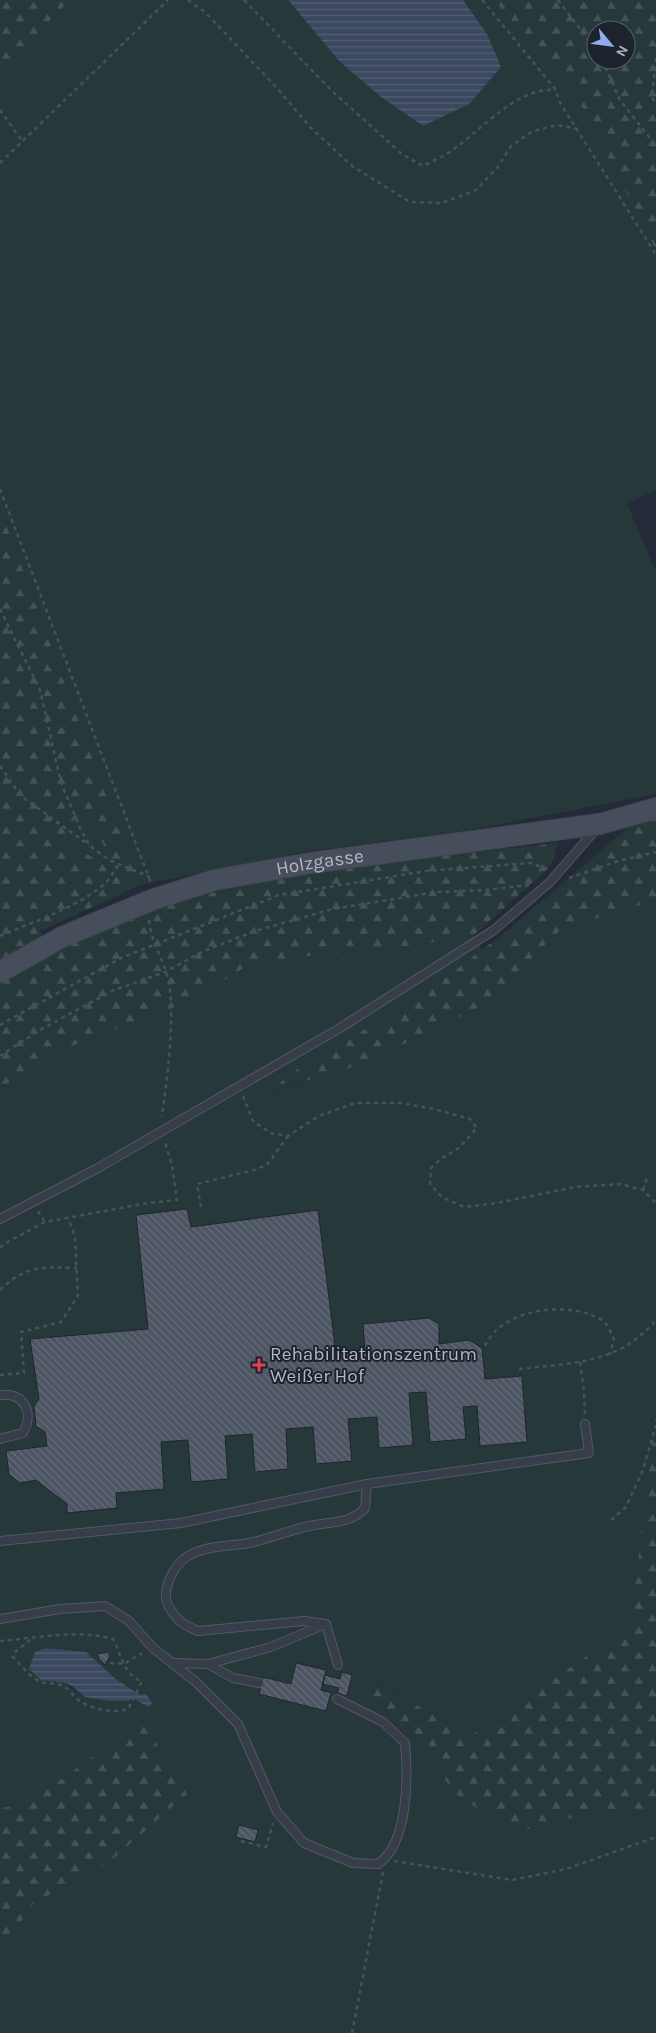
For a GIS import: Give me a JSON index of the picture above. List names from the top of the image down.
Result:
{
  "streets": {
    "street": ["Holzgasse"]
  },
  "places": {
    "health": ["Rehabilitationszentrum Weißer Hof"]
  },
  "north": "bottom right"
}
